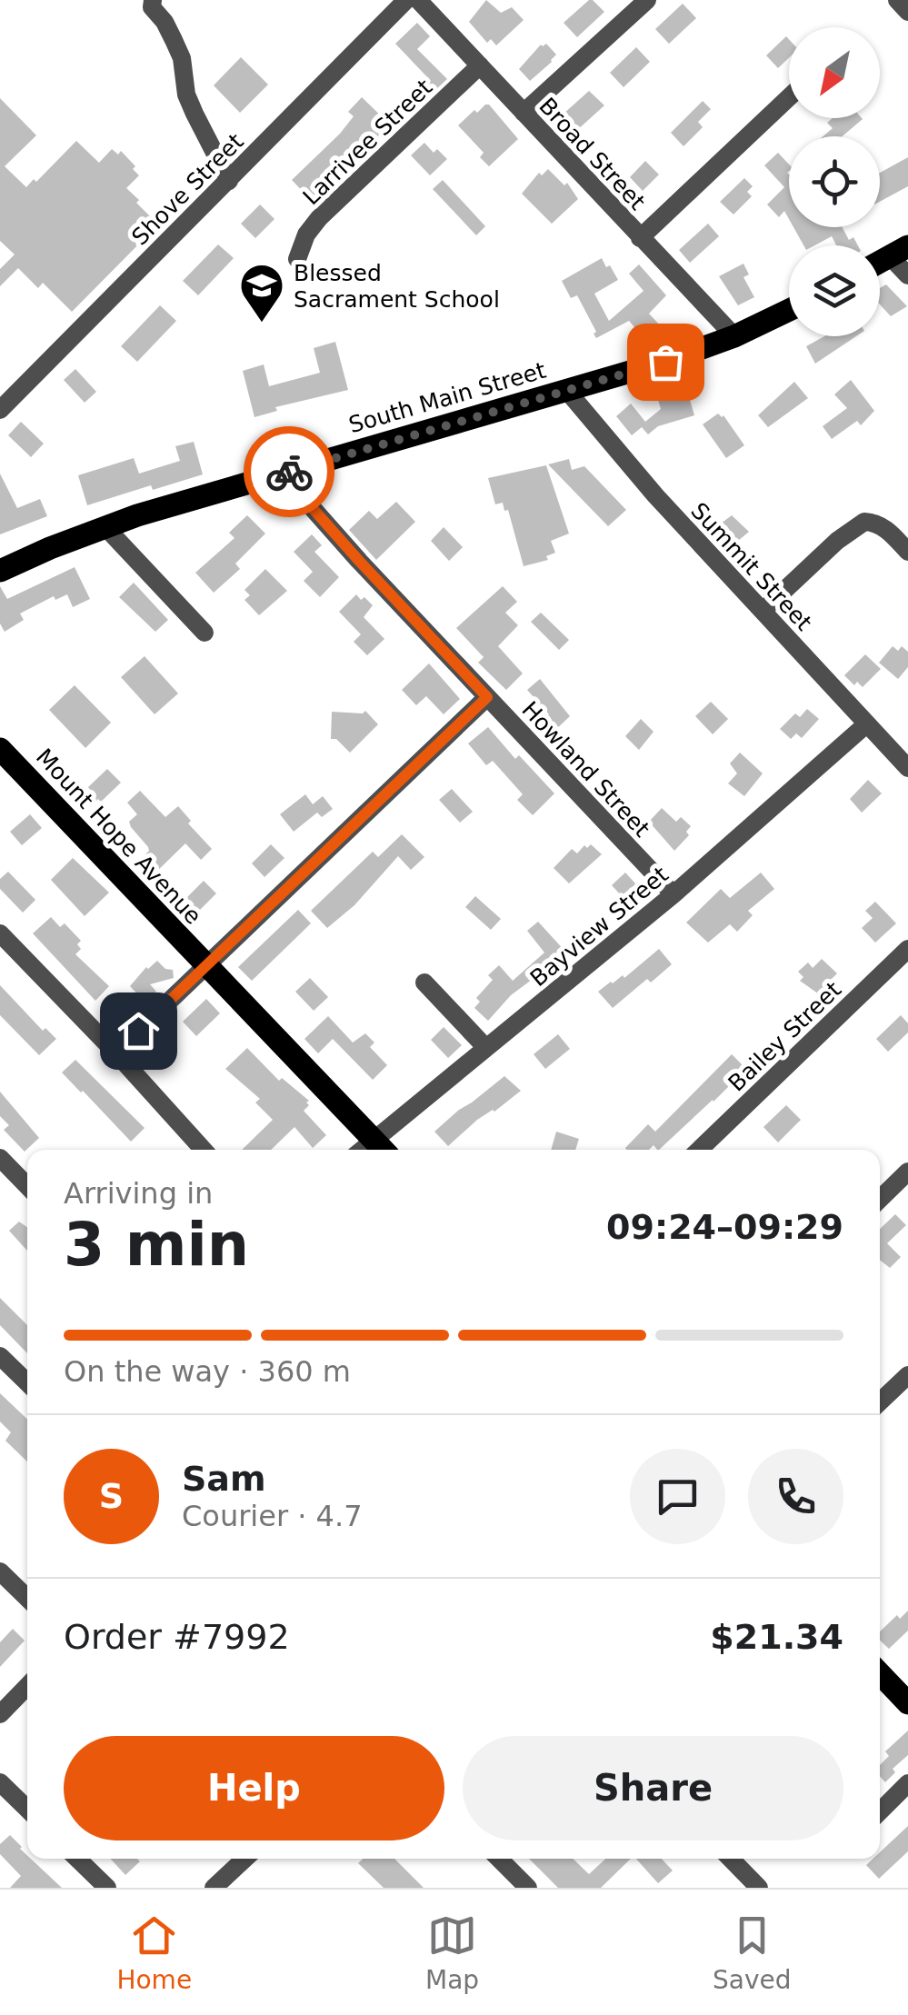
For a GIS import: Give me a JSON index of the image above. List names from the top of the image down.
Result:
{
  "streets": {
    "main road": ["South Main Street", "Mount Hope Avenue"],
    "street": [
      "Larrivee Street",
      "Broad Street",
      "Shove Street",
      "Summit Street",
      "Howland Street",
      "Bayview Street",
      "Bailey Street"
    ]
  },
  "crossings": [
    ["Larrivee Street", "Broad Street"],
    ["Broad Street", "South Main Street"],
    ["South Main Street", "Summit Street"],
    ["South Main Street", "Howland Street"],
    ["Summit Street", "Bayview Street"],
    ["Howland Street", "Bayview Street"],
    ["Mount Hope Avenue", "Bayview Street"]
  ],
  "places": {
    "school or university": ["Blessed Sacrament School"]
  },
  "north": "bottom left",
  "page": {
    "heading": ["3 min", "Arriving in", "09:24–09:29"],
    "panel": [
      "Sam",
      "Courier · 4.7",
      "Order #7992",
      "$21.34"
    ],
    "bar": "On the way · 360 m",
    "round": "S",
    "buttons": ["Help", "Share"],
    "tabs": ["Home", "Map", "Saved"]
  }
}
